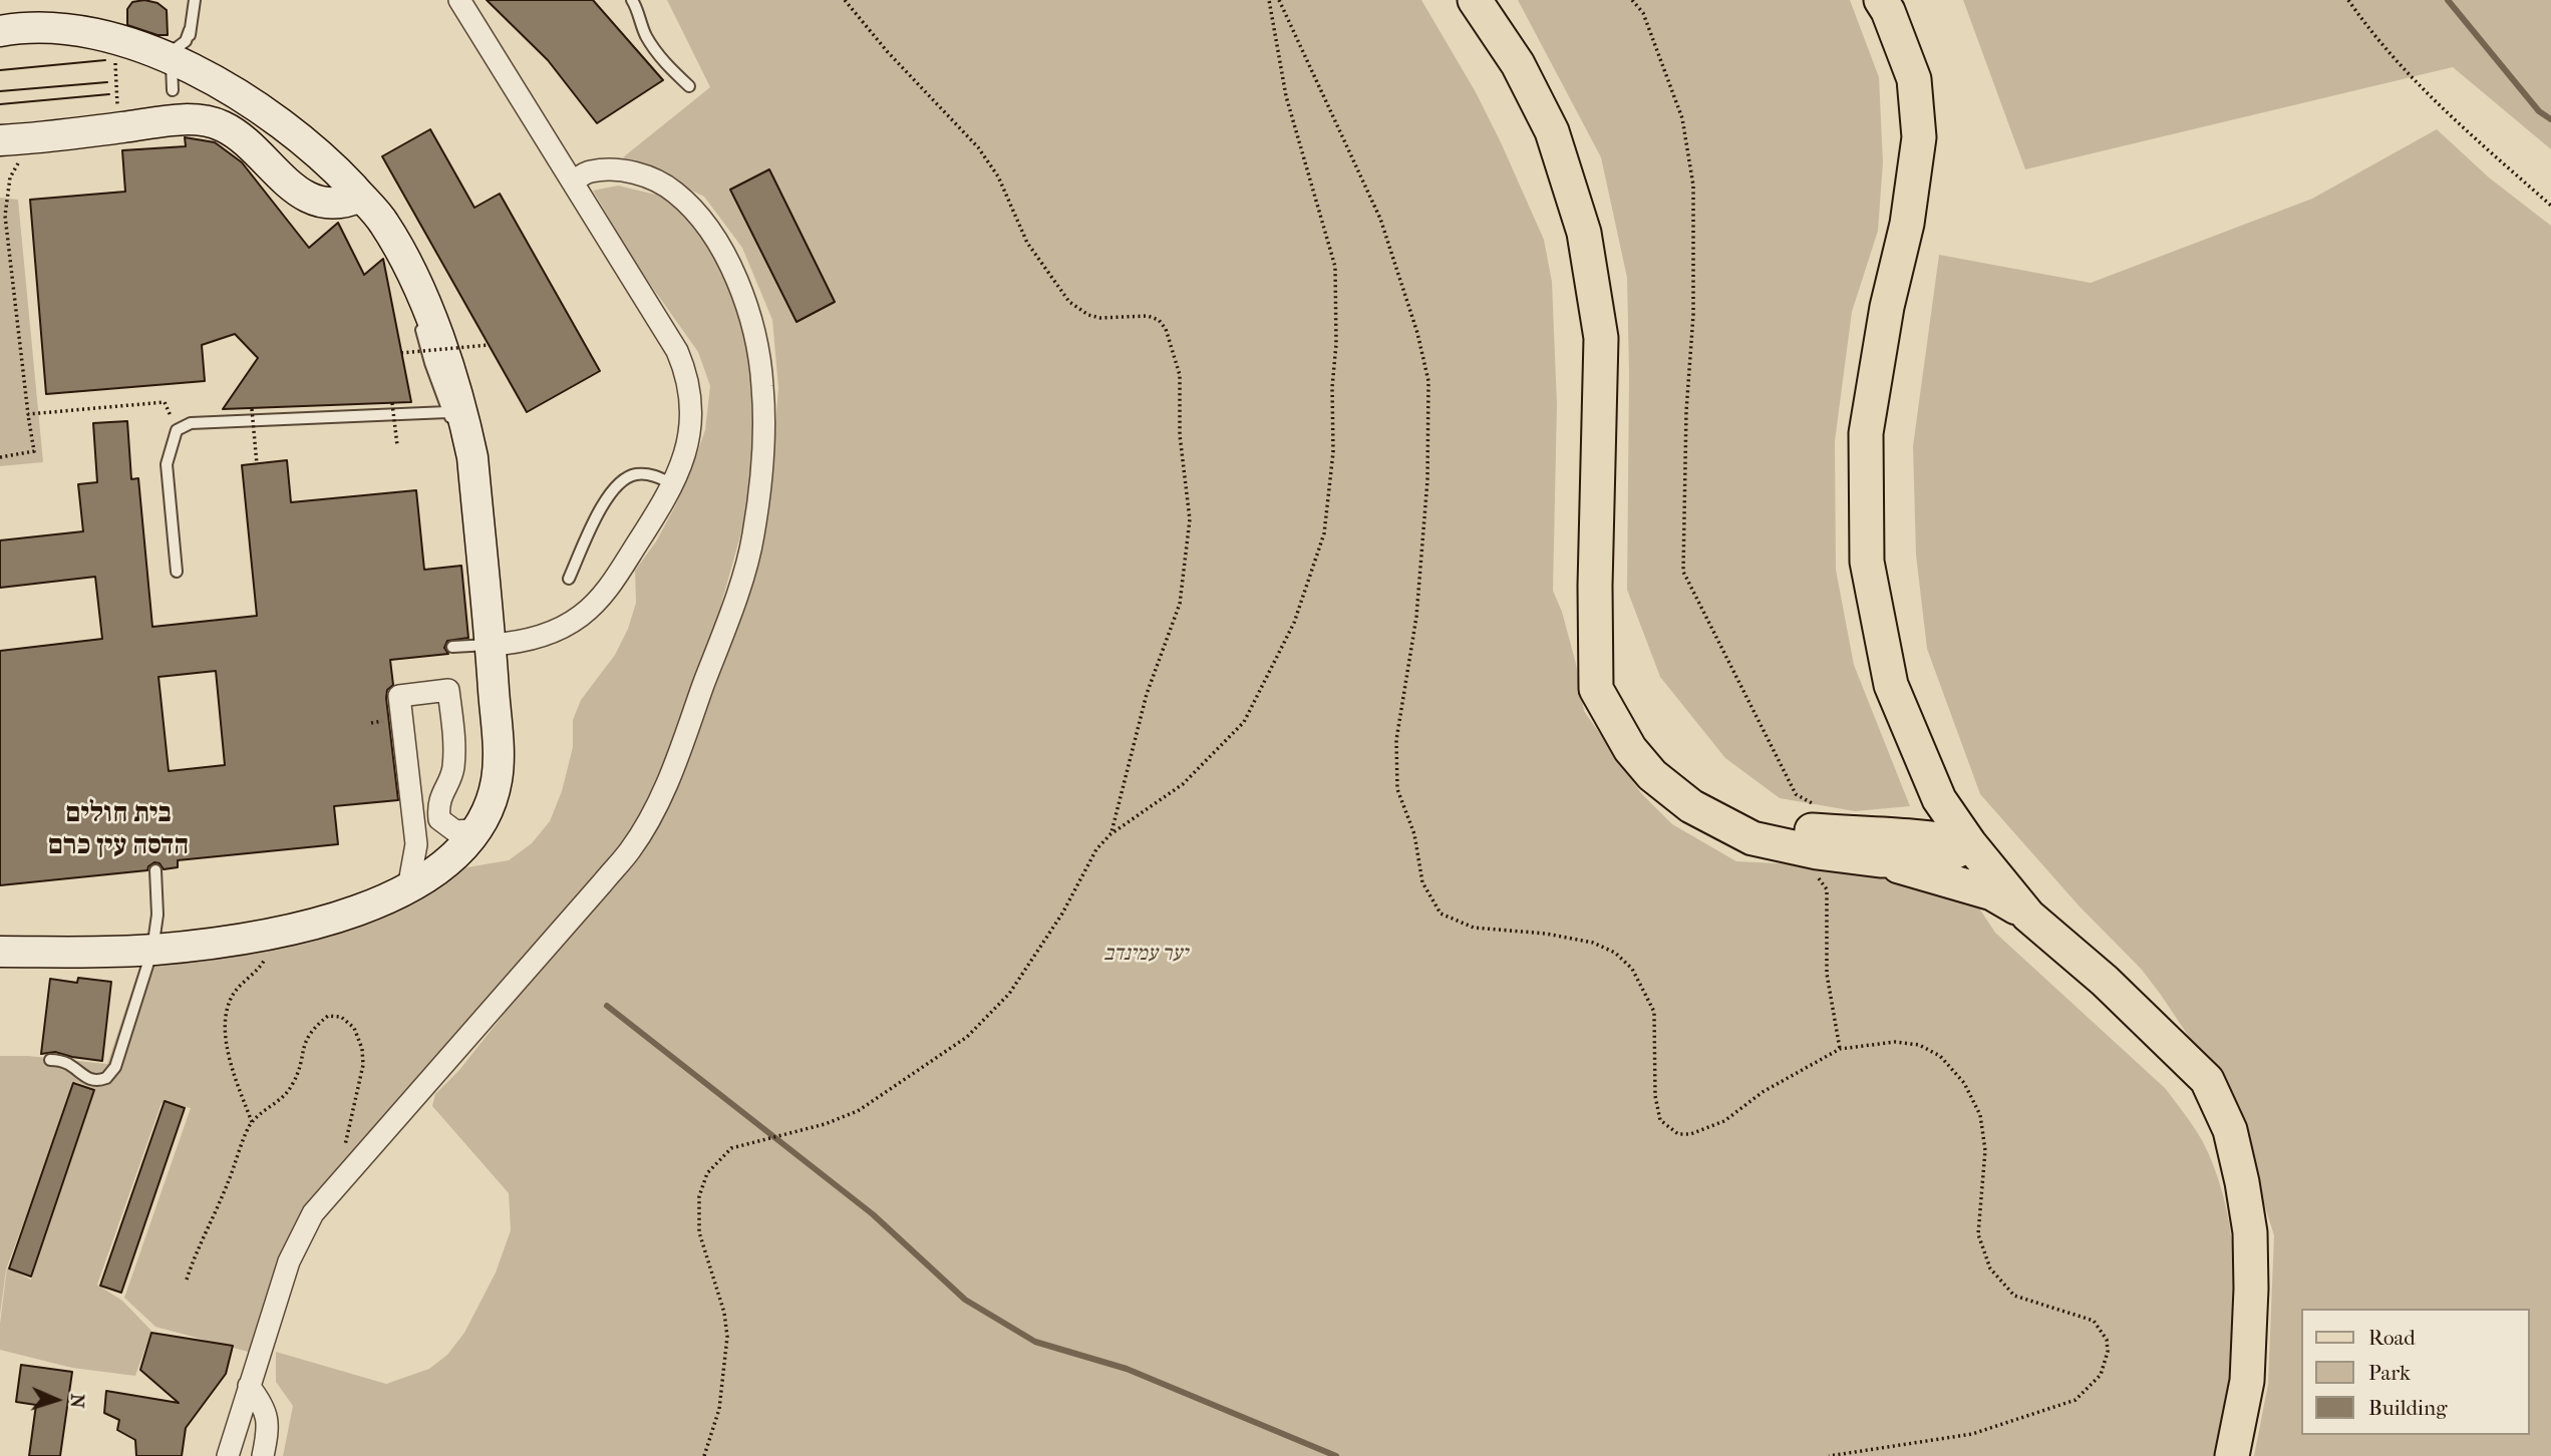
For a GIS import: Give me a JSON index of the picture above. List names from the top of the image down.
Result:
{
  "districts": ["בית חולים הדסה עין כרם"],
  "parks": ["יער עמינדב"],
  "legend": ["Road", "Park", "Building"],
  "north": "right"
}
